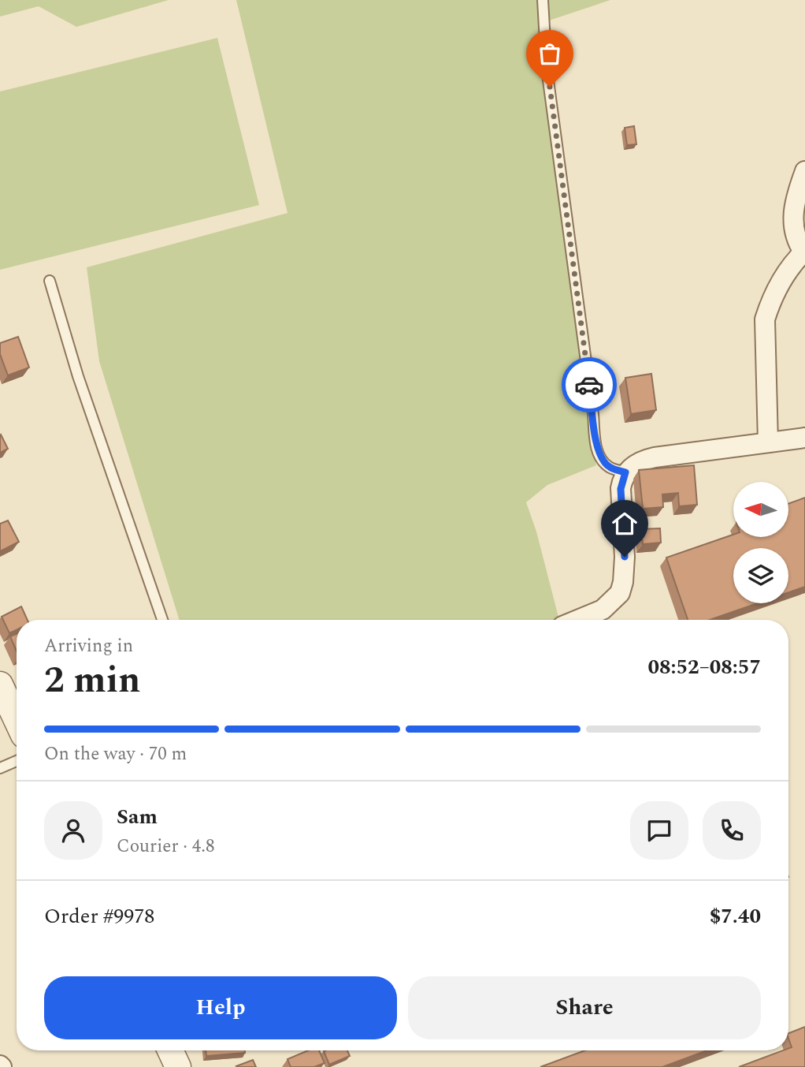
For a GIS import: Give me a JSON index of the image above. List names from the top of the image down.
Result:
{
  "north": "left",
  "page": {
    "heading": ["2 min", "Arriving in", "08:52–08:57"],
    "panel": [
      "Sam",
      "Courier · 4.8",
      "Order #9978",
      "$7.40"
    ],
    "bar": "On the way · 70 m",
    "buttons": ["Help", "Share"]
  }
}
